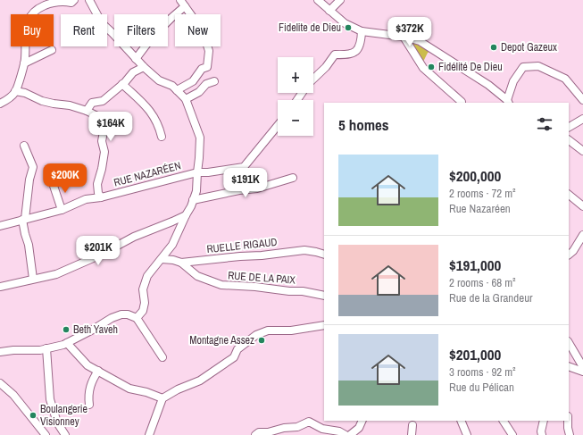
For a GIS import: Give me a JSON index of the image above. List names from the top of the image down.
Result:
{
  "streets": {
    "street": ["RUE NAZARÉEN", "RUELLE RIGAUD", "RUE DE LA PAIX"]
  },
  "crossings": [
    ["RUELLE RIGAUD", "RUE DE LA PAIX"]
  ],
  "places": [
    "Fidelite de Dieu",
    "Depot Gazeux",
    "Fidélité De Dieu",
    "Beth Yaveh",
    "Montagne Assez",
    "Boulangerie Visionney"
  ],
  "page": {
    "chip": [
      "Buy",
      "Rent",
      "Filters",
      "New"
    ],
    "price": [
      "$372K",
      "$164K",
      "$200K",
      "$191K",
      "$201K"
    ],
    "map_buttons": ["+", "−"],
    "heading": "5 homes",
    "list": [
      {
        "name": "$200,000",
        "note": "2 rooms · 72 m² · Rue Nazaréen"
      },
      {
        "name": "$191,000",
        "note": "2 rooms · 68 m² · Rue de la Grandeur"
      },
      {
        "name": "$201,000",
        "note": "3 rooms · 92 m² · Rue du Pélican"
      }
    ]
  }
}
